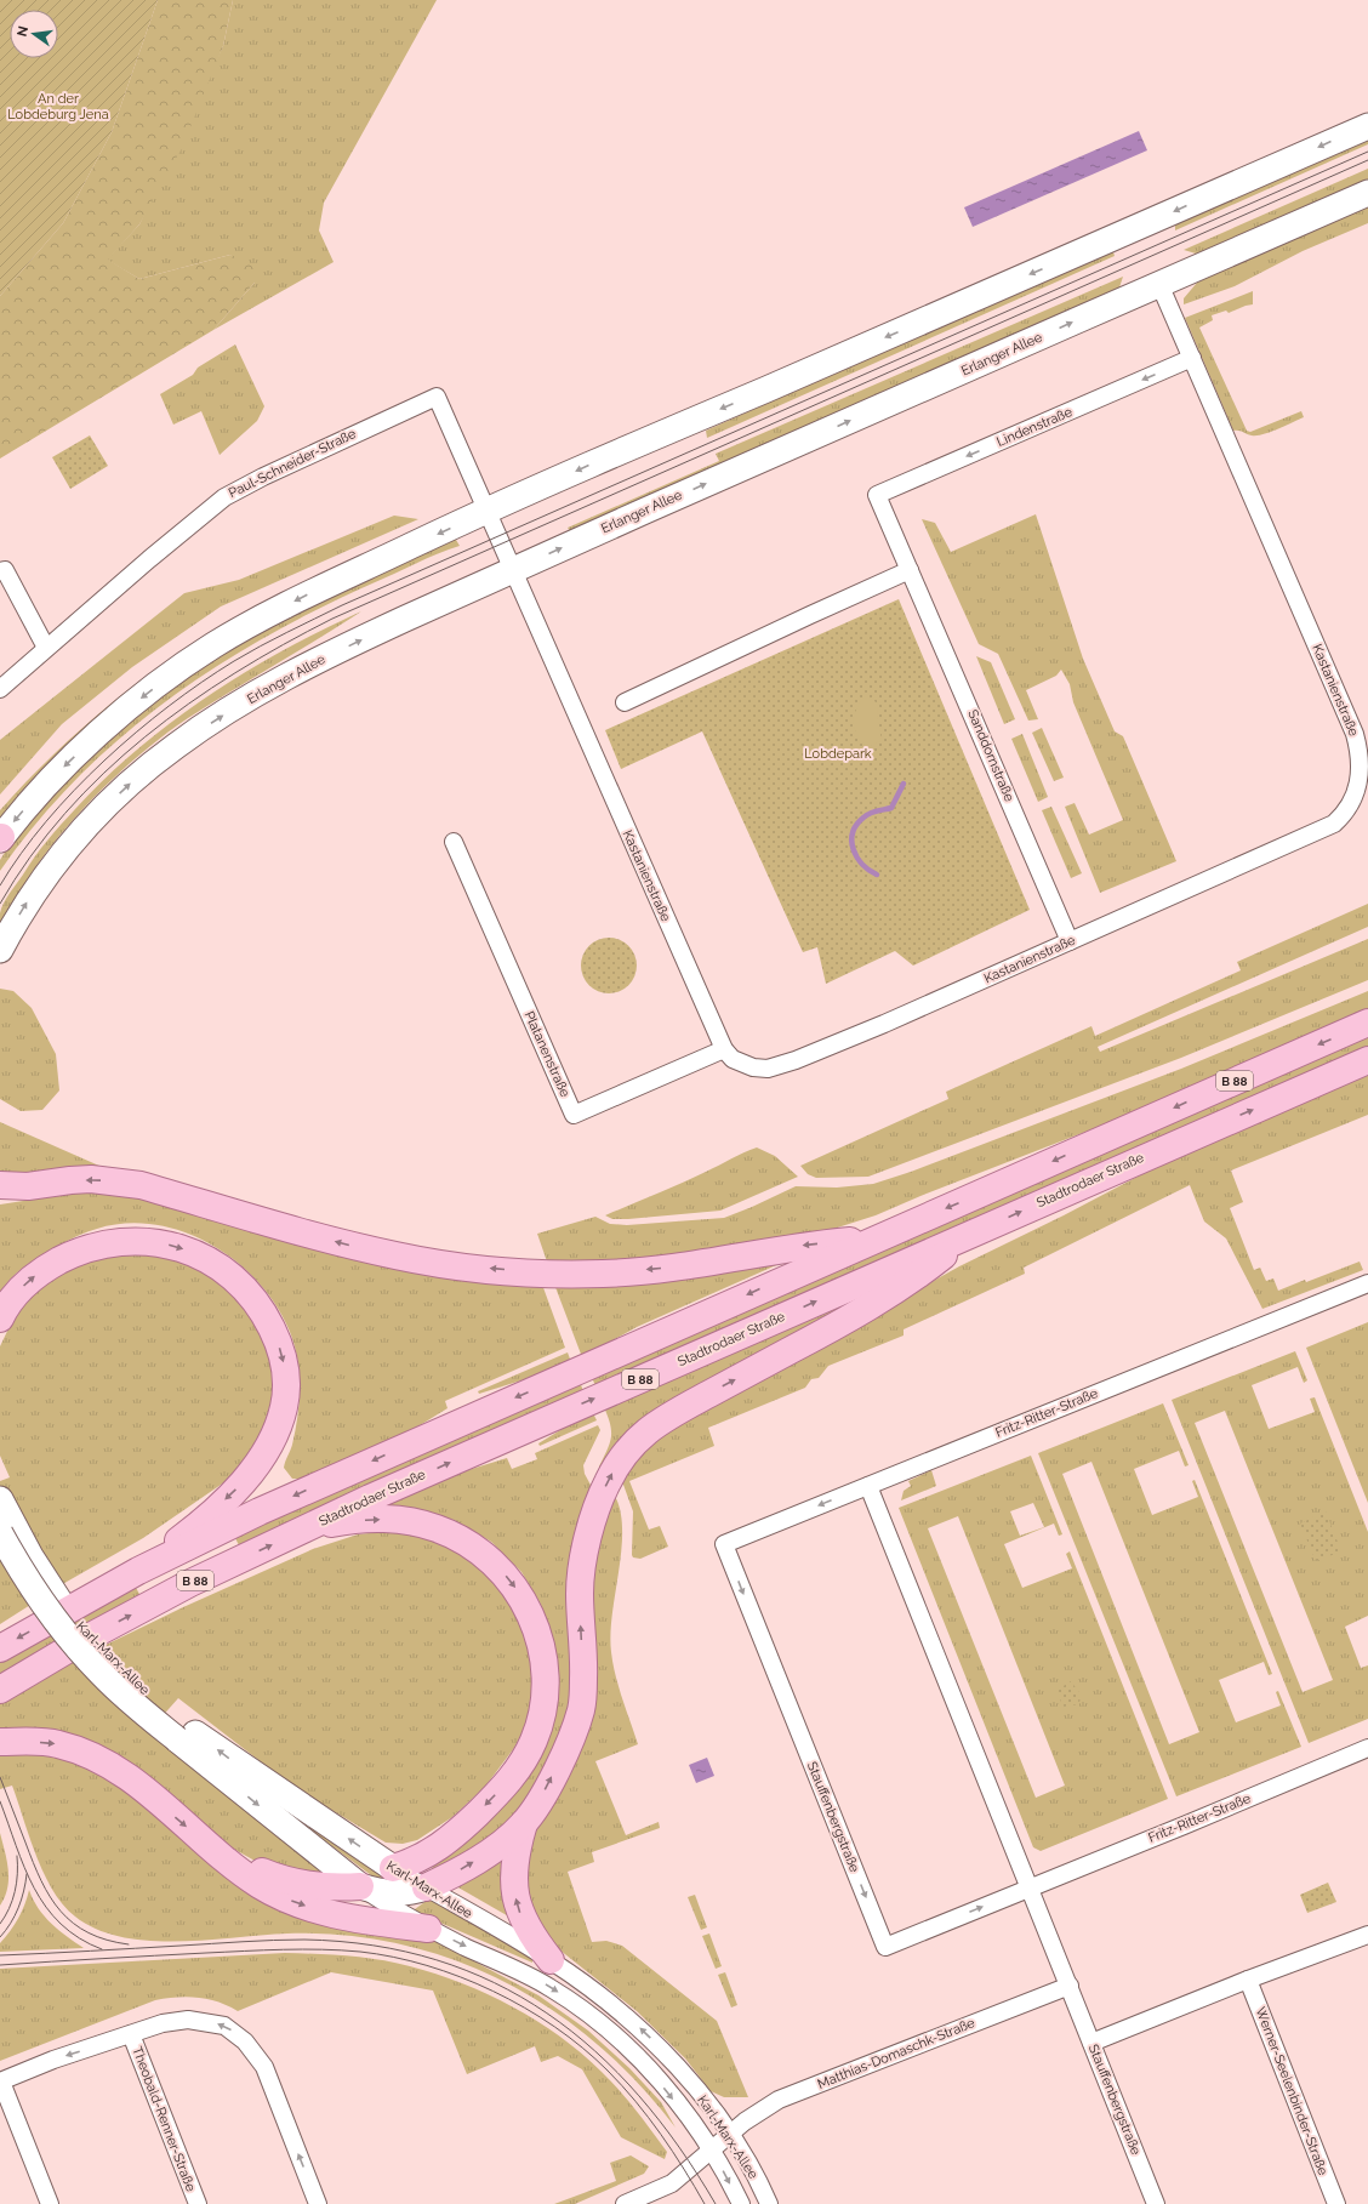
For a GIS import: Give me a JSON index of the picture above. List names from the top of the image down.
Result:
{
  "streets": {
    "main road": [
      "Erlanger Allee",
      "B 88",
      "Stadtrodaer Straße",
      "Karl-Marx-Allee"
    ],
    "street": [
      "Lindenstraße",
      "Paul-Schneider-Straße",
      "Kastanienstraße",
      "Sanddornstraße",
      "Platanenstraße",
      "Fritz-Ritter-Straße",
      "Stauffenbergstraße",
      "Matthias-Domaschk-Straße",
      "Werner-Seelenbinder-Straße",
      "Theobald-Renner-Straße"
    ]
  },
  "crossings": [
    ["Erlanger Allee", "Kastanienstraße"],
    ["Lindenstraße", "Kastanienstraße"],
    ["Lindenstraße", "Sanddornstraße"],
    ["Paul-Schneider-Straße", "Kastanienstraße"],
    ["Kastanienstraße", "Sanddornstraße"],
    ["Kastanienstraße", "Platanenstraße"],
    ["Fritz-Ritter-Straße", "Stauffenbergstraße"],
    ["Karl-Marx-Allee", "Matthias-Domaschk-Straße"],
    ["Stauffenbergstraße", "Matthias-Domaschk-Straße"]
  ],
  "one_way": ["Lindenstraße"],
  "parks": ["An der Lobdeburg Jena", "Lobdepark"],
  "north": "left"
}
